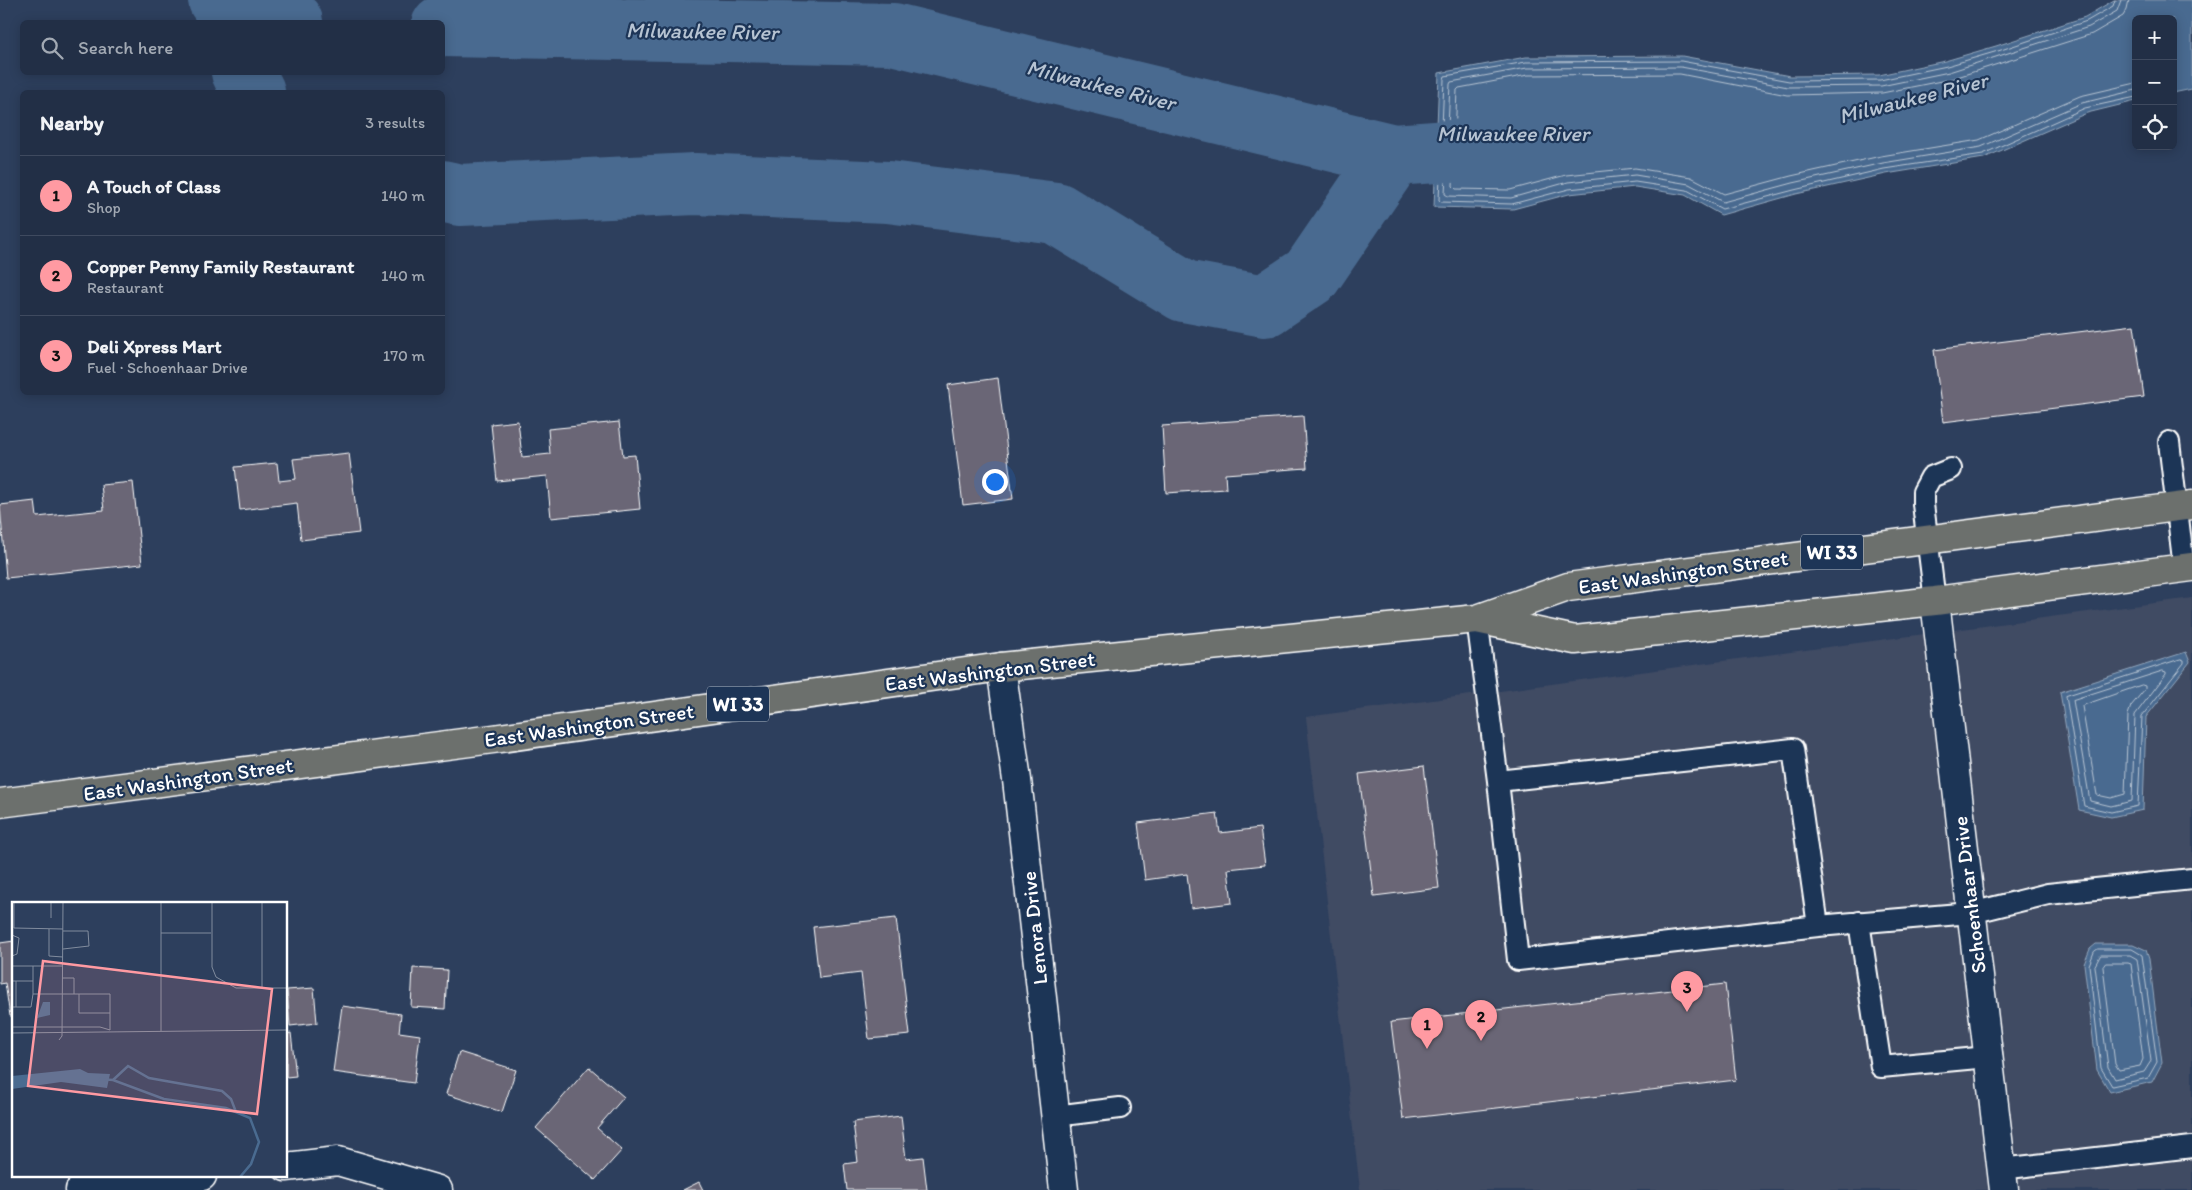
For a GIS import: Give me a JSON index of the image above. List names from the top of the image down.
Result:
{
  "streets": {
    "main road": ["WI 33", "East Washington Street"],
    "street": ["Schoenhaar Drive", "Lenora Drive"]
  },
  "crossings": [
    ["East Washington Street", "Schoenhaar Drive"],
    ["East Washington Street", "Lenora Drive"]
  ],
  "water": ["Milwaukee River"],
  "page": {
    "map_buttons": ["+", "−"],
    "search": "Search here",
    "heading": ["Nearby", "3 results"],
    "list": [
      {
        "mark": "1",
        "name": "A Touch of Class",
        "note": "Shop",
        "value": "140 m"
      },
      {
        "mark": "2",
        "name": "Copper Penny Family Restaurant",
        "note": "Restaurant",
        "value": "140 m"
      },
      {
        "mark": "3",
        "name": "Deli Xpress Mart",
        "note": "Fuel · Schoenhaar Drive",
        "value": "170 m"
      }
    ],
    "pins": ["3", "2", "1"]
  }
}
